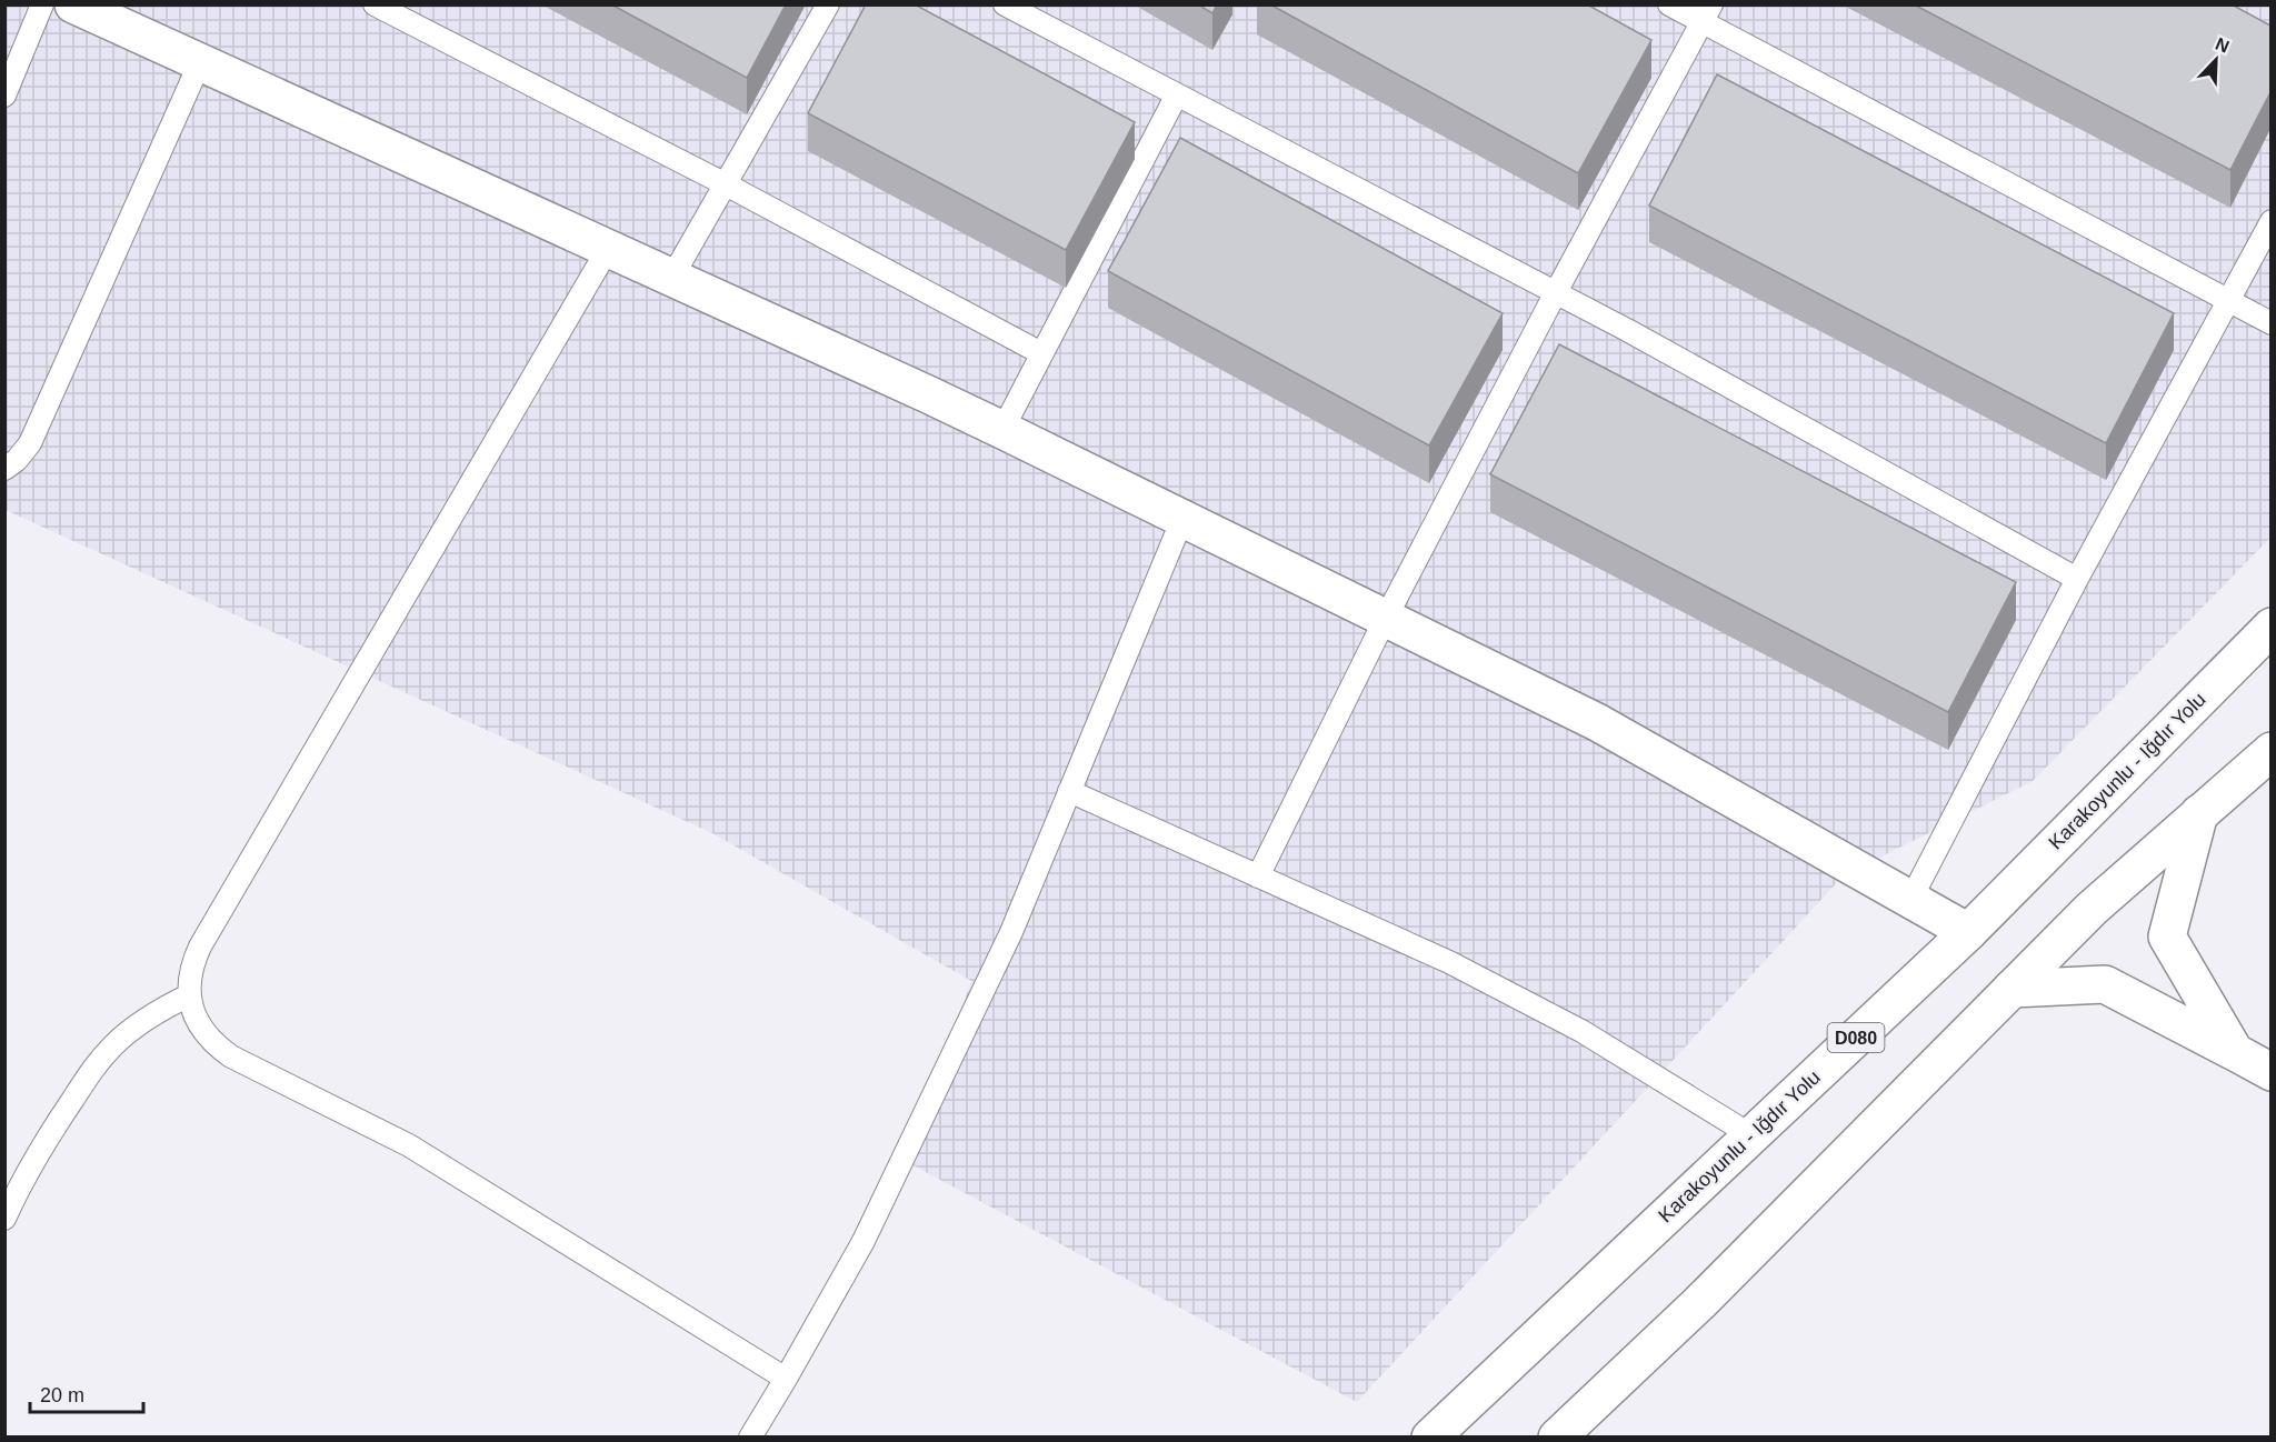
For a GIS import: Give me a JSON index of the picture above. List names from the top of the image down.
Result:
{
  "streets": {
    "main road": ["Karakoyunlu - Iğdır Yolu", "D080"]
  },
  "scale_bar": "20 m",
  "north": "top right"
}
